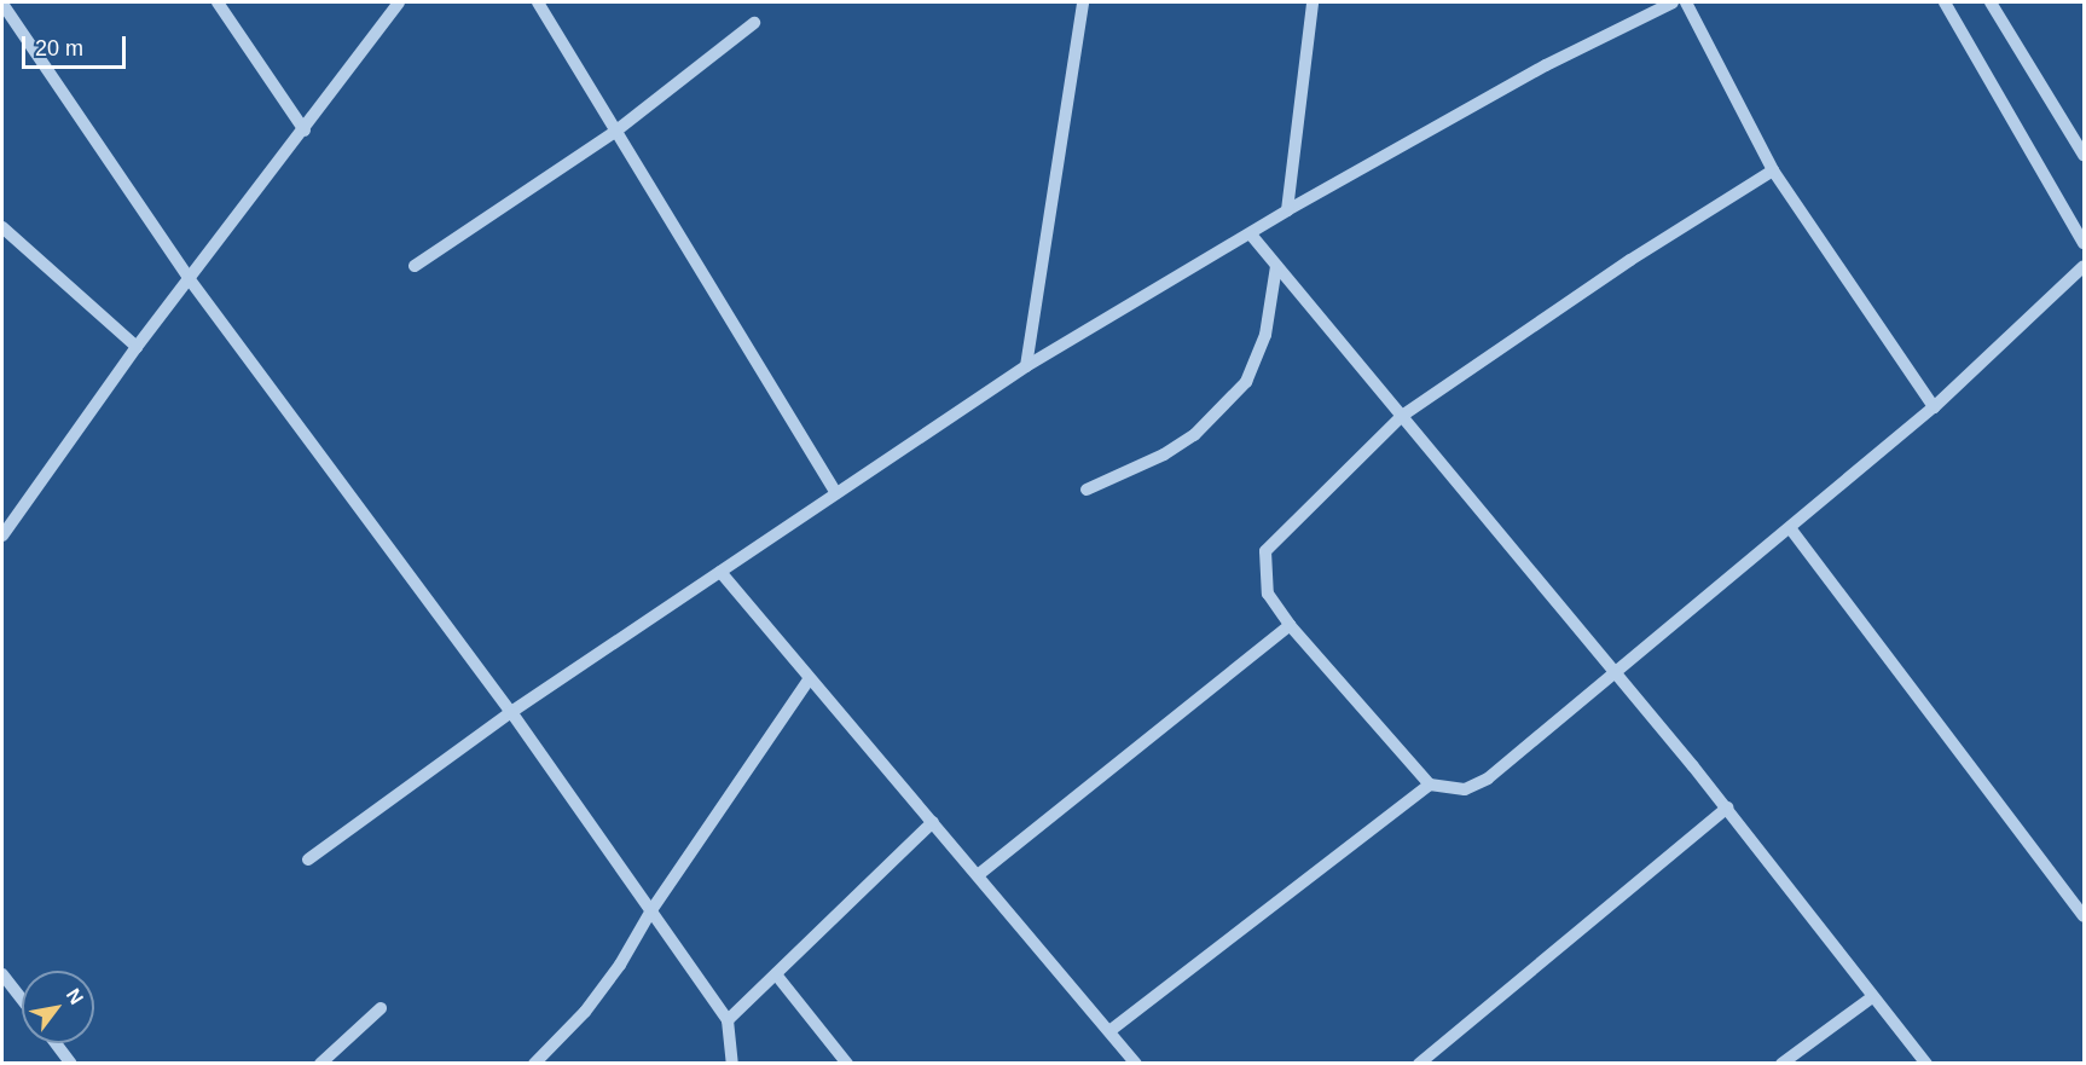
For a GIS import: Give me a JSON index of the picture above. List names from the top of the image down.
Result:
{
  "scale_bar": "20 m",
  "north": "top right"
}
